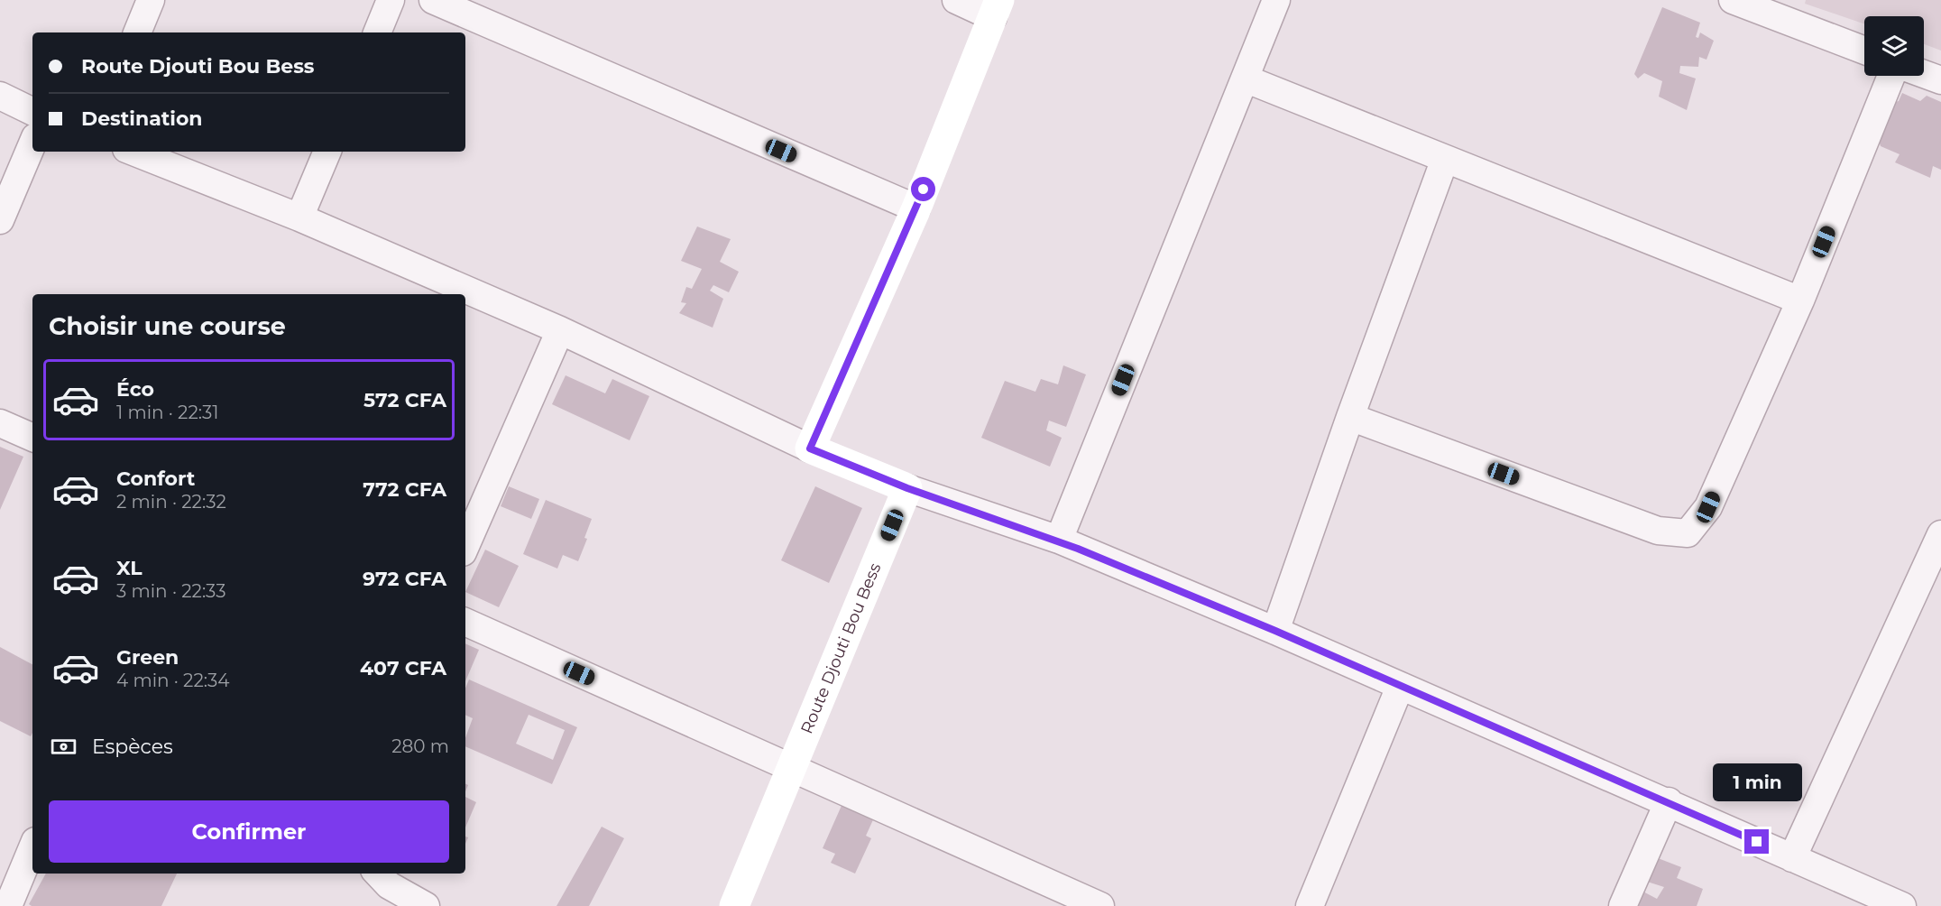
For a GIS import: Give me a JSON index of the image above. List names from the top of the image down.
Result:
{
  "streets": {
    "main road": ["Route Djouti Bou Bess"]
  },
  "page": {
    "banner": ["Route Djouti Bou Bess", "Destination"],
    "heading": "Choisir une course",
    "list": [
      {
        "name": "Éco",
        "note": "1 min · 22:31",
        "value": "572 CFA"
      },
      {
        "name": "Confort",
        "note": "2 min · 22:32",
        "value": "772 CFA"
      },
      {
        "name": "XL",
        "note": "3 min · 22:33",
        "value": "972 CFA"
      },
      {
        "name": "Green",
        "note": "4 min · 22:34",
        "value": "407 CFA"
      }
    ],
    "pay": ["Espèces", "280 m"],
    "bubble": "1 min",
    "buttons": "Confirmer"
  }
}
